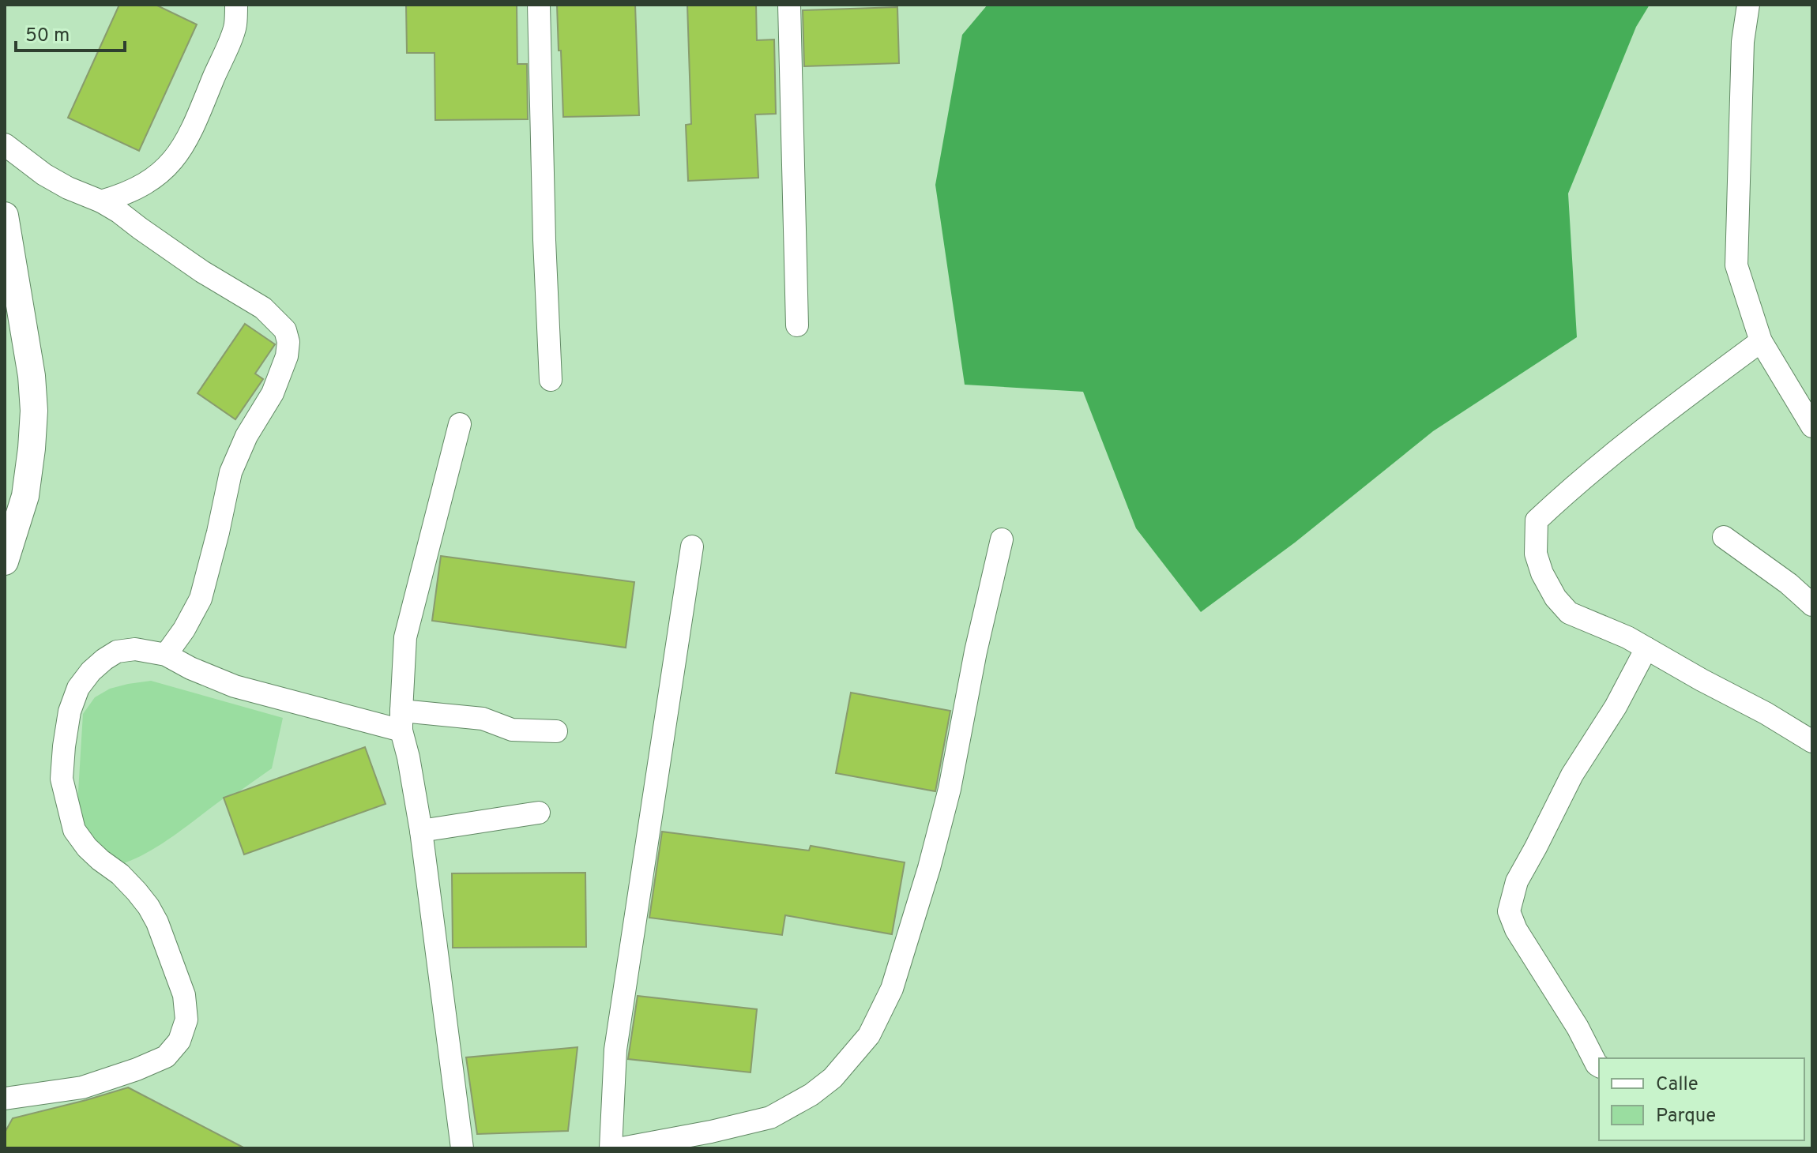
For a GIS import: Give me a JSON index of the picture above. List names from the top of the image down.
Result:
{
  "legend": ["Calle", "Parque"],
  "scale_bar": "50 m"
}
